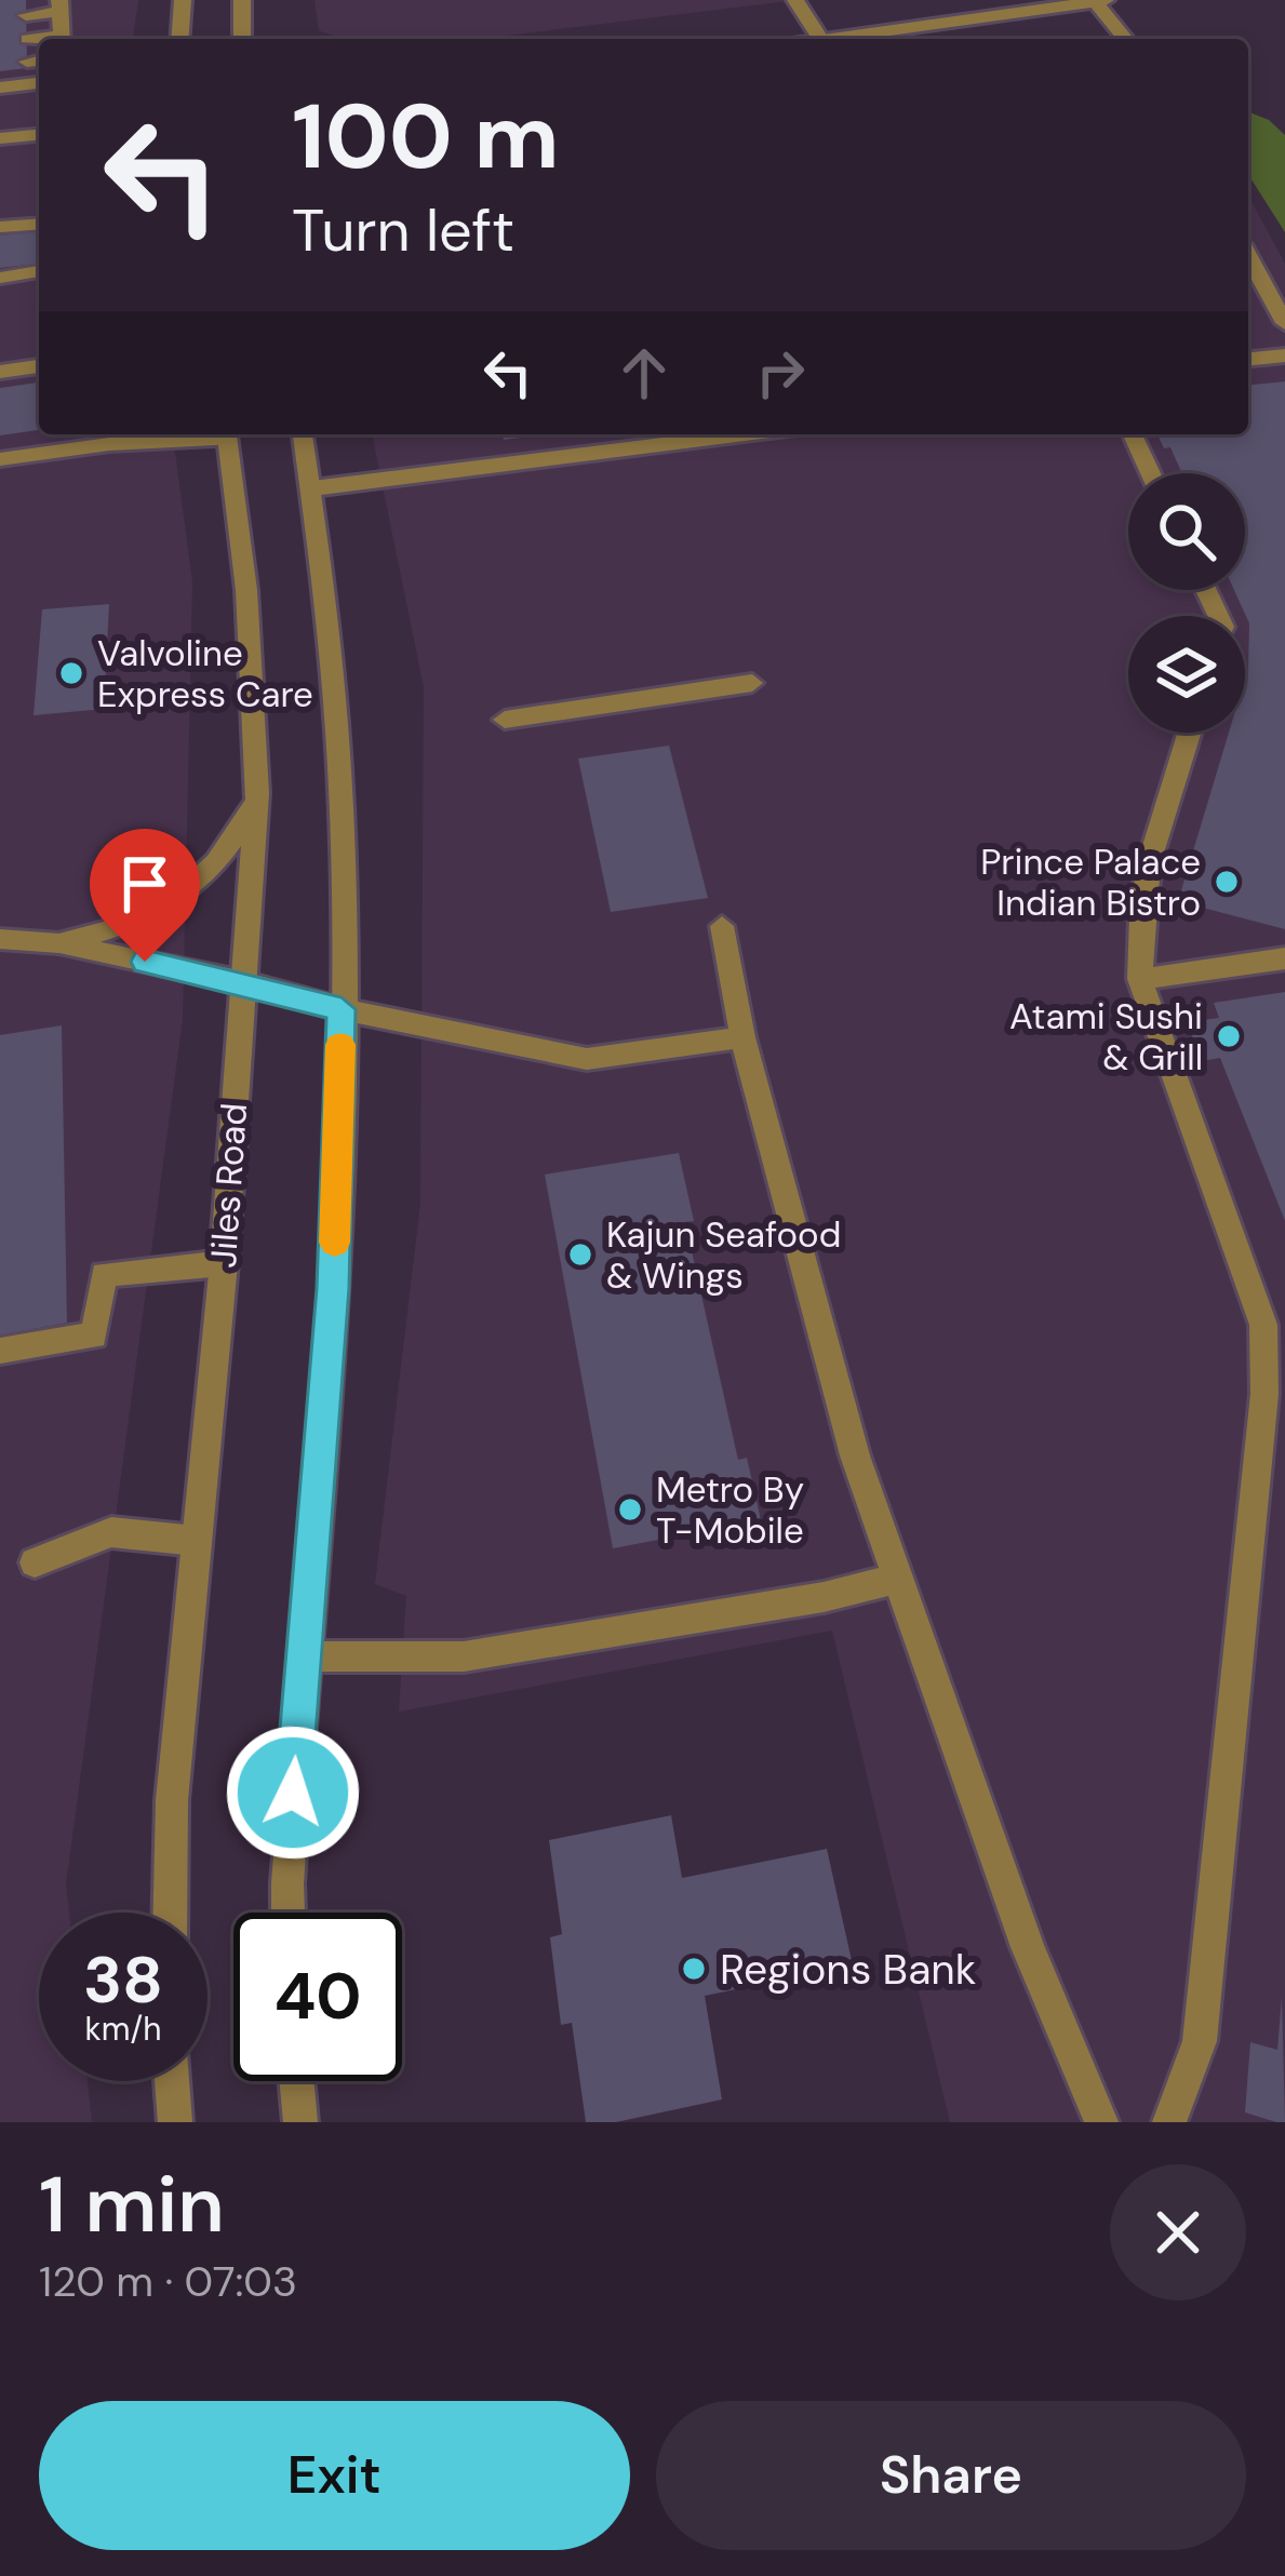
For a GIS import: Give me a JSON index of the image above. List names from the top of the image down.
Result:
{
  "streets": {
    "street": ["Jiles Road"]
  },
  "places": [
    "Valvoline Express Care",
    "Prince Palace Indian Bistro",
    "Atami Sushi & Grill",
    "Kajun Seafood & Wings",
    "Metro By T-Mobile",
    "Regions Bank"
  ],
  "page": {
    "turn": ["100 m", "Turn left"],
    "speed": "38 km/h",
    "limit": "40",
    "heading": ["1 min", "120 m · 07:03"],
    "buttons": ["Exit", "Share"]
  }
}
